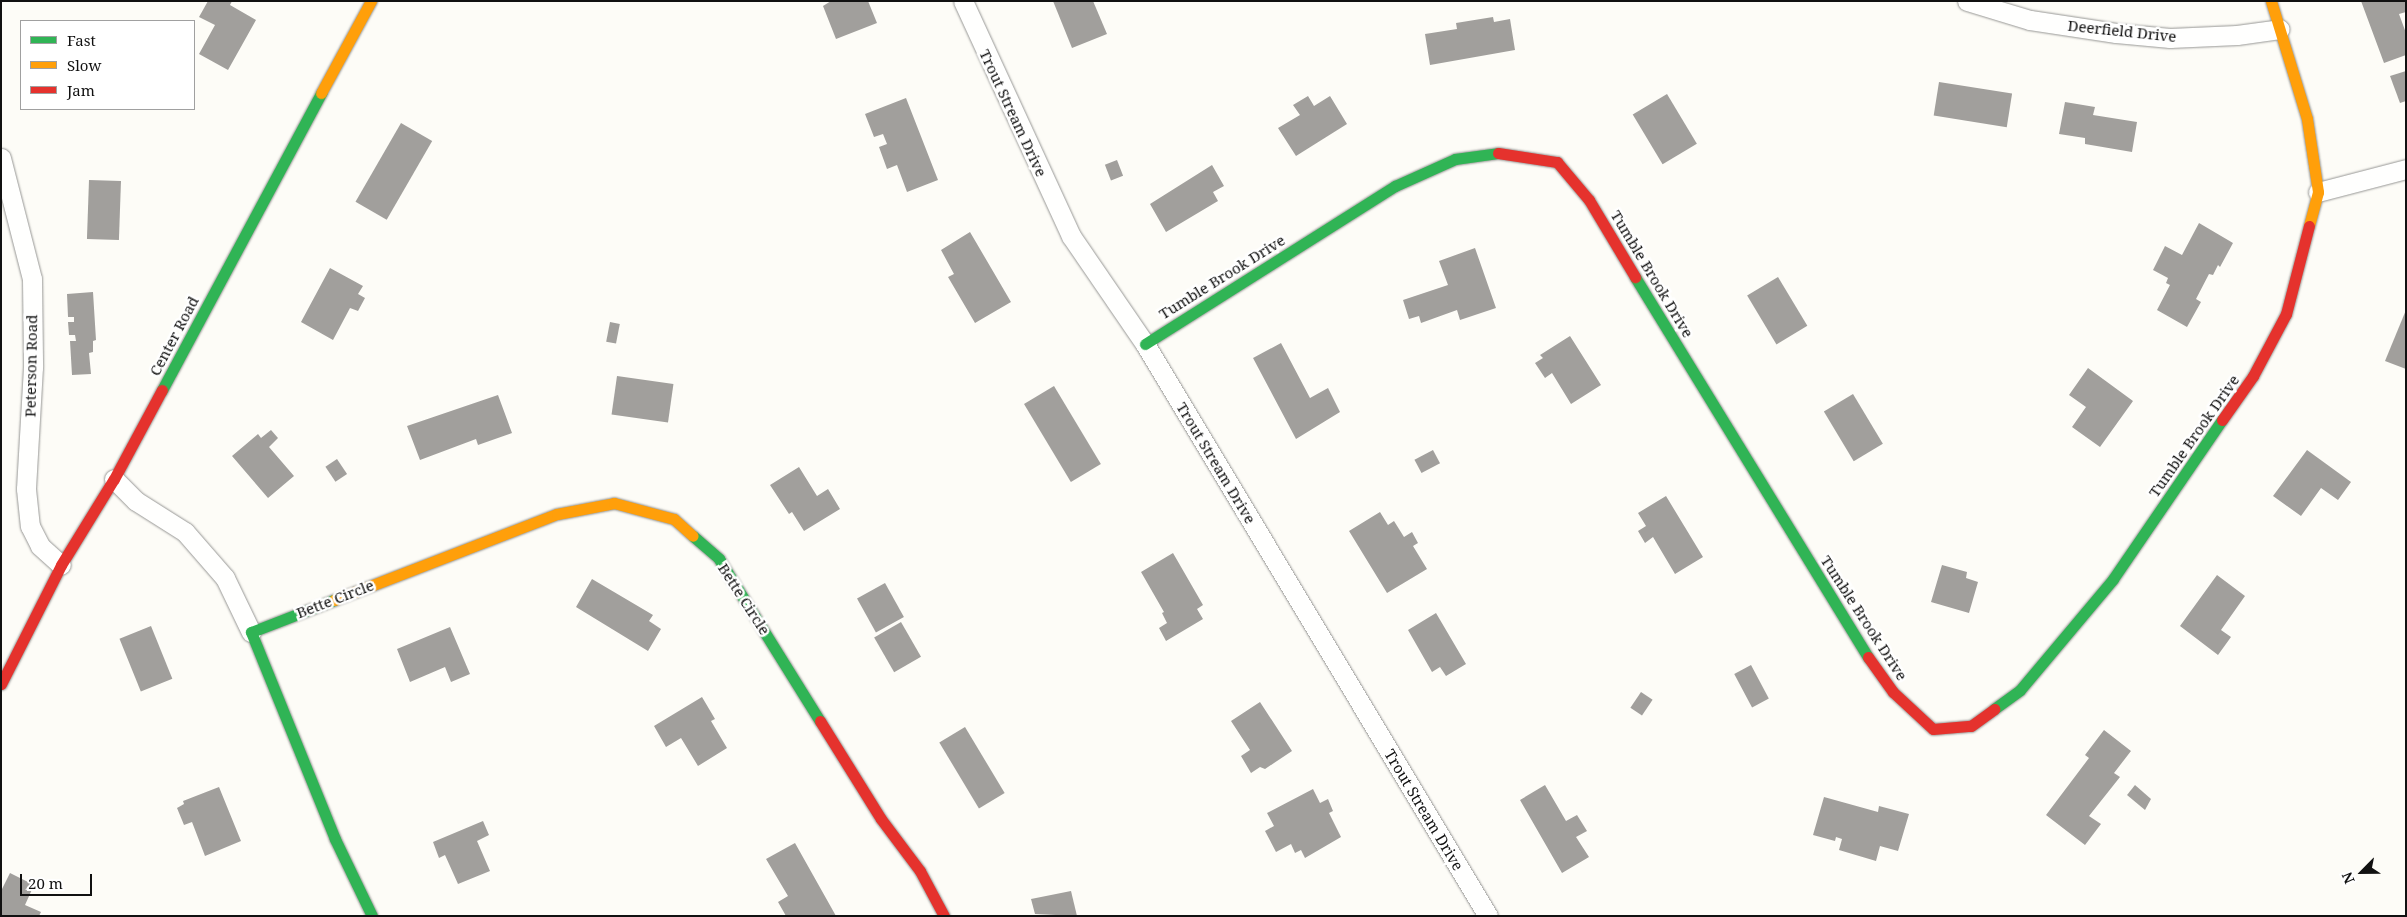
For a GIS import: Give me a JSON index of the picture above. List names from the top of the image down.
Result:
{
  "streets": {
    "street": [
      "Deerfield Drive",
      "Trout Stream Drive",
      "Tumble Brook Drive",
      "Center Road",
      "Peterson Road",
      "Bette Circle"
    ]
  },
  "crossings": [
    ["Deerfield Drive", "Tumble Brook Drive"],
    ["Trout Stream Drive", "Tumble Brook Drive"],
    ["Center Road", "Peterson Road"]
  ],
  "legend": ["Fast", "Slow", "Jam"],
  "scale_bar": "20 m",
  "north": "bottom left"
}
